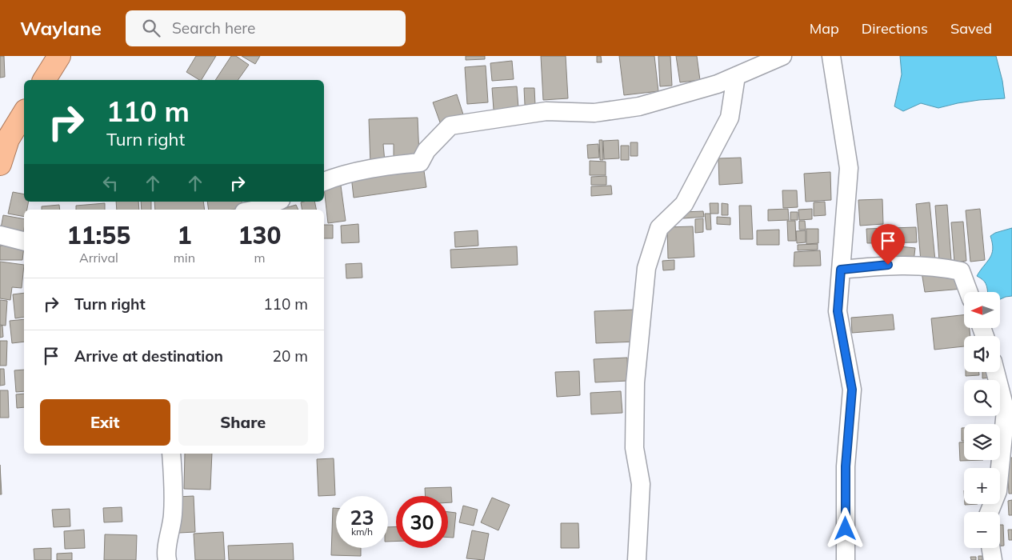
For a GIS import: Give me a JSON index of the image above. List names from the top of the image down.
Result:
{
  "north": "left",
  "page": {
    "header": "Waylane",
    "search": "Search here",
    "nav": ["Map", "Directions", "Saved"],
    "turn": ["110 m", "Turn right"],
    "eta": [
      "11:55",
      "Arrival",
      "1",
      "min",
      "130",
      "m"
    ],
    "list": [
      {
        "name": "Turn right",
        "value": "110 m"
      },
      {
        "name": "Arrive at destination",
        "value": "20 m"
      }
    ],
    "map_buttons": ["+", "−"],
    "buttons": ["Exit", "Share"],
    "speed": "23 km/h",
    "limit": "30"
  }
}
